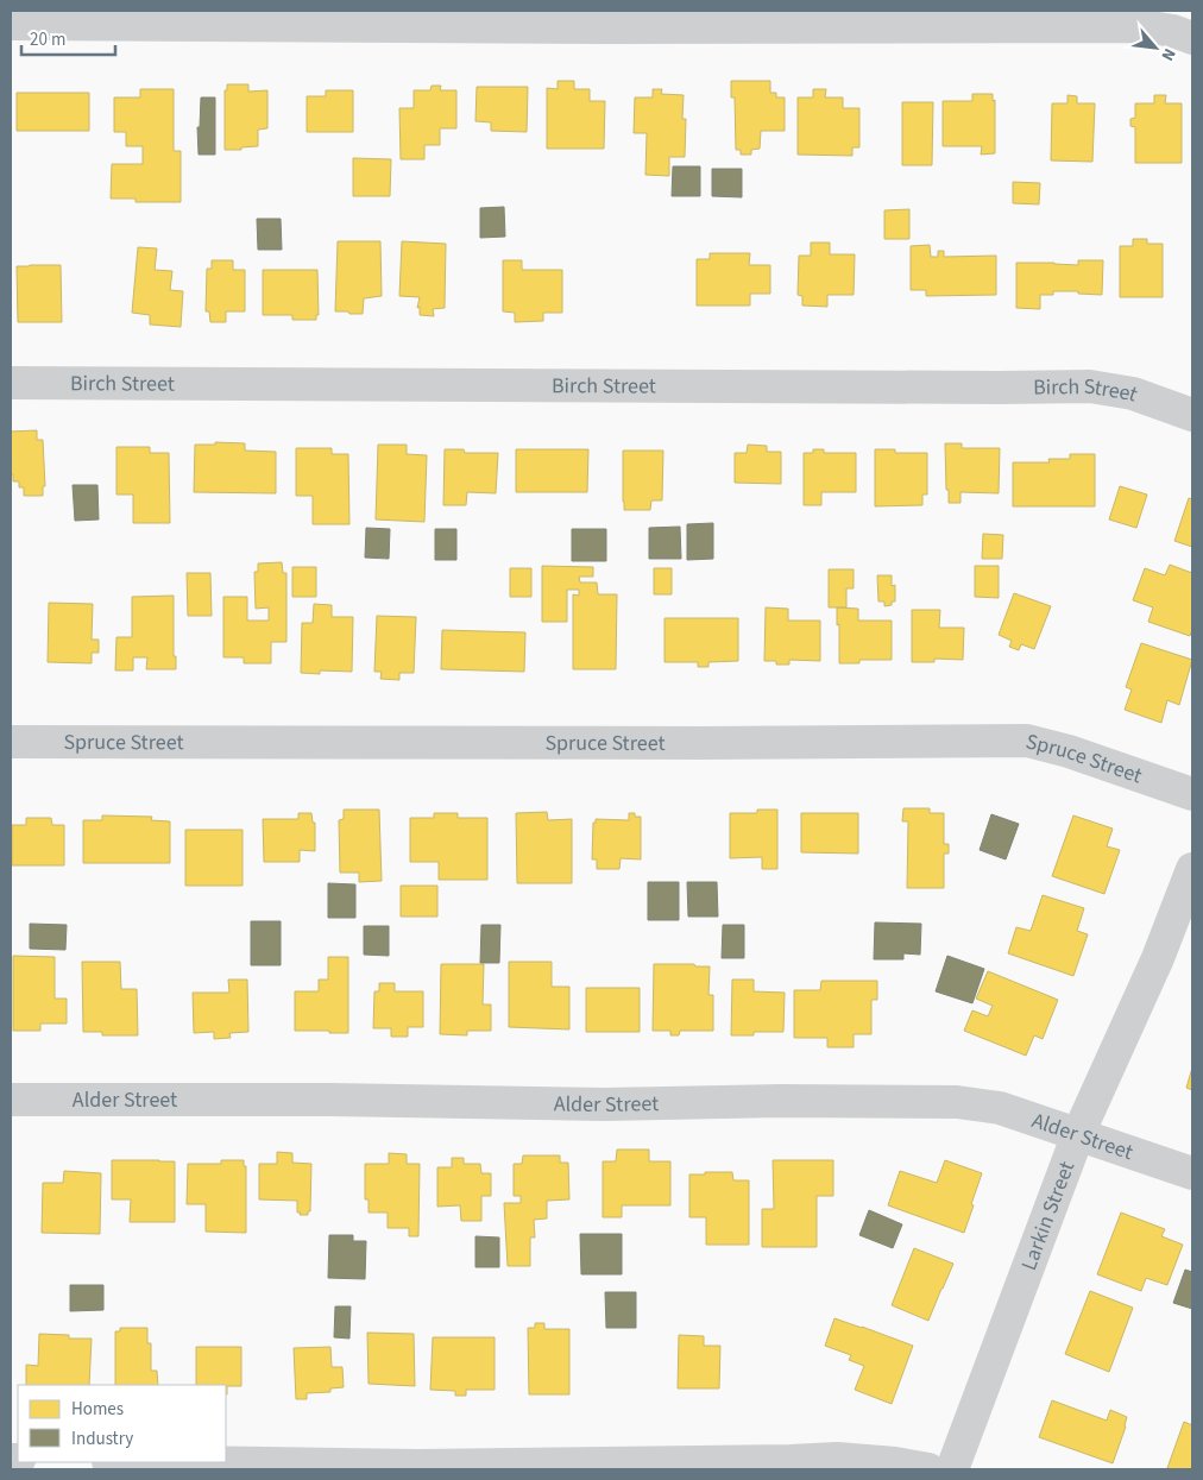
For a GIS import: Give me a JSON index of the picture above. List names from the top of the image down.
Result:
{
  "streets": {
    "street": [
      "Birch Street",
      "Spruce Street",
      "Alder Street",
      "Larkin Street"
    ]
  },
  "crossings": [
    ["Alder Street", "Larkin Street"]
  ],
  "legend": ["Homes", "Industry"],
  "scale_bar": "20 m",
  "north": "bottom right"
}
